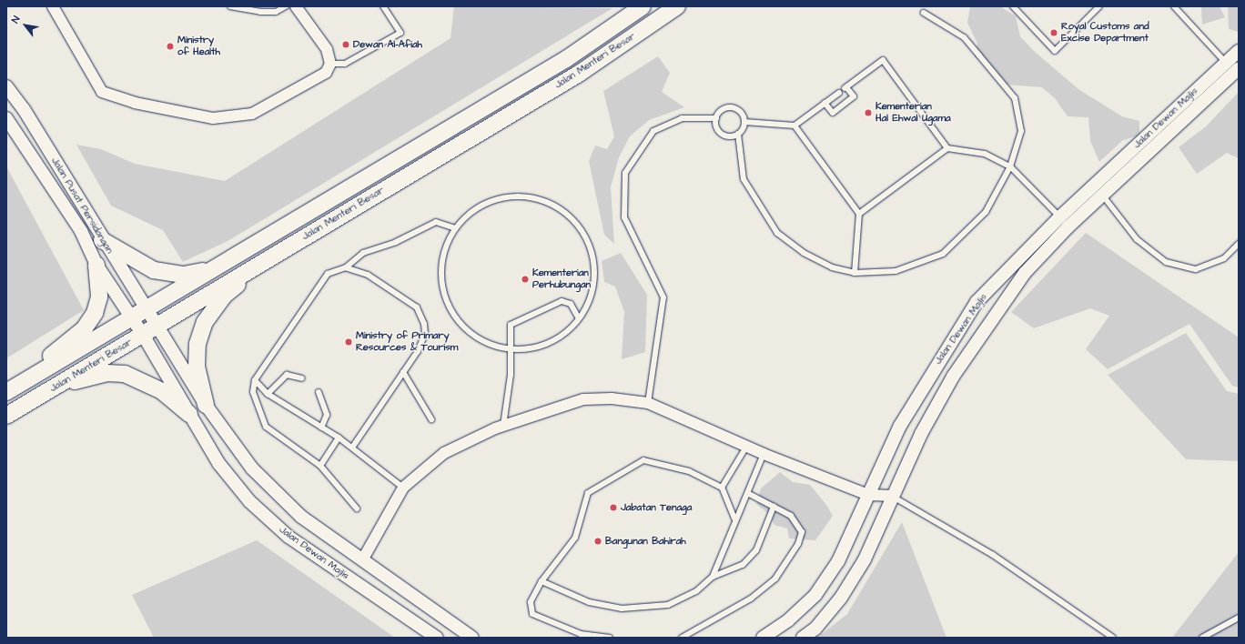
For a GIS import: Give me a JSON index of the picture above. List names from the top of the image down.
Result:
{
  "streets": {
    "main road": ["Jalan Menteri Besar"],
    "street": ["Jalan Dewan Majlis", "Jalan Pusat Persidangan"]
  },
  "crossings": [
    ["Jalan Menteri Besar", "Jalan Dewan Majlis"],
    ["Jalan Menteri Besar", "Jalan Pusat Persidangan"],
    ["Jalan Dewan Majlis", "Jalan Pusat Persidangan"]
  ],
  "places": [
    "Royal Customs and Excise Department",
    "Dewan Al-Afiah",
    "Ministry of Health",
    "Kementerian Hal Ehwal Ugama",
    "Kementerian Perhubungan",
    "Ministry of Primary Resources & Tourism",
    "Jabatan Tenaga",
    "Bangunan Bahirah"
  ],
  "north": "top left"
}
